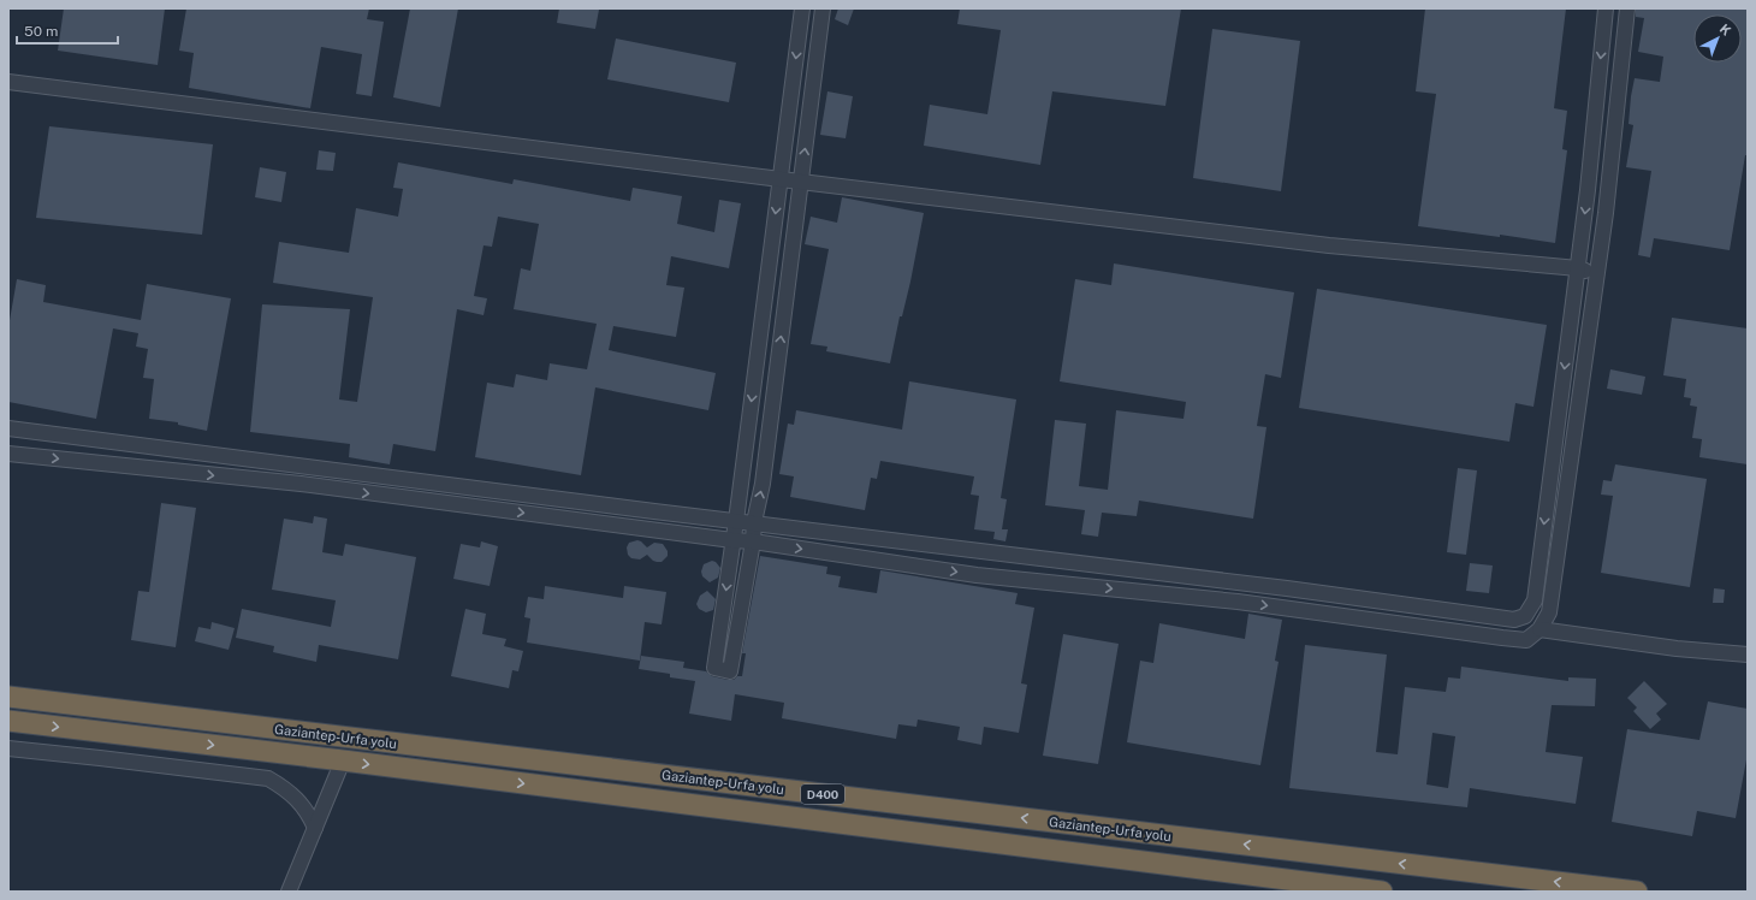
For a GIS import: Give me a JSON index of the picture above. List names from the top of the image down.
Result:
{
  "streets": {
    "highway": ["Gaziantep-Urfa yolu", "D400"]
  },
  "scale_bar": "50 m",
  "north": "top right"
}
